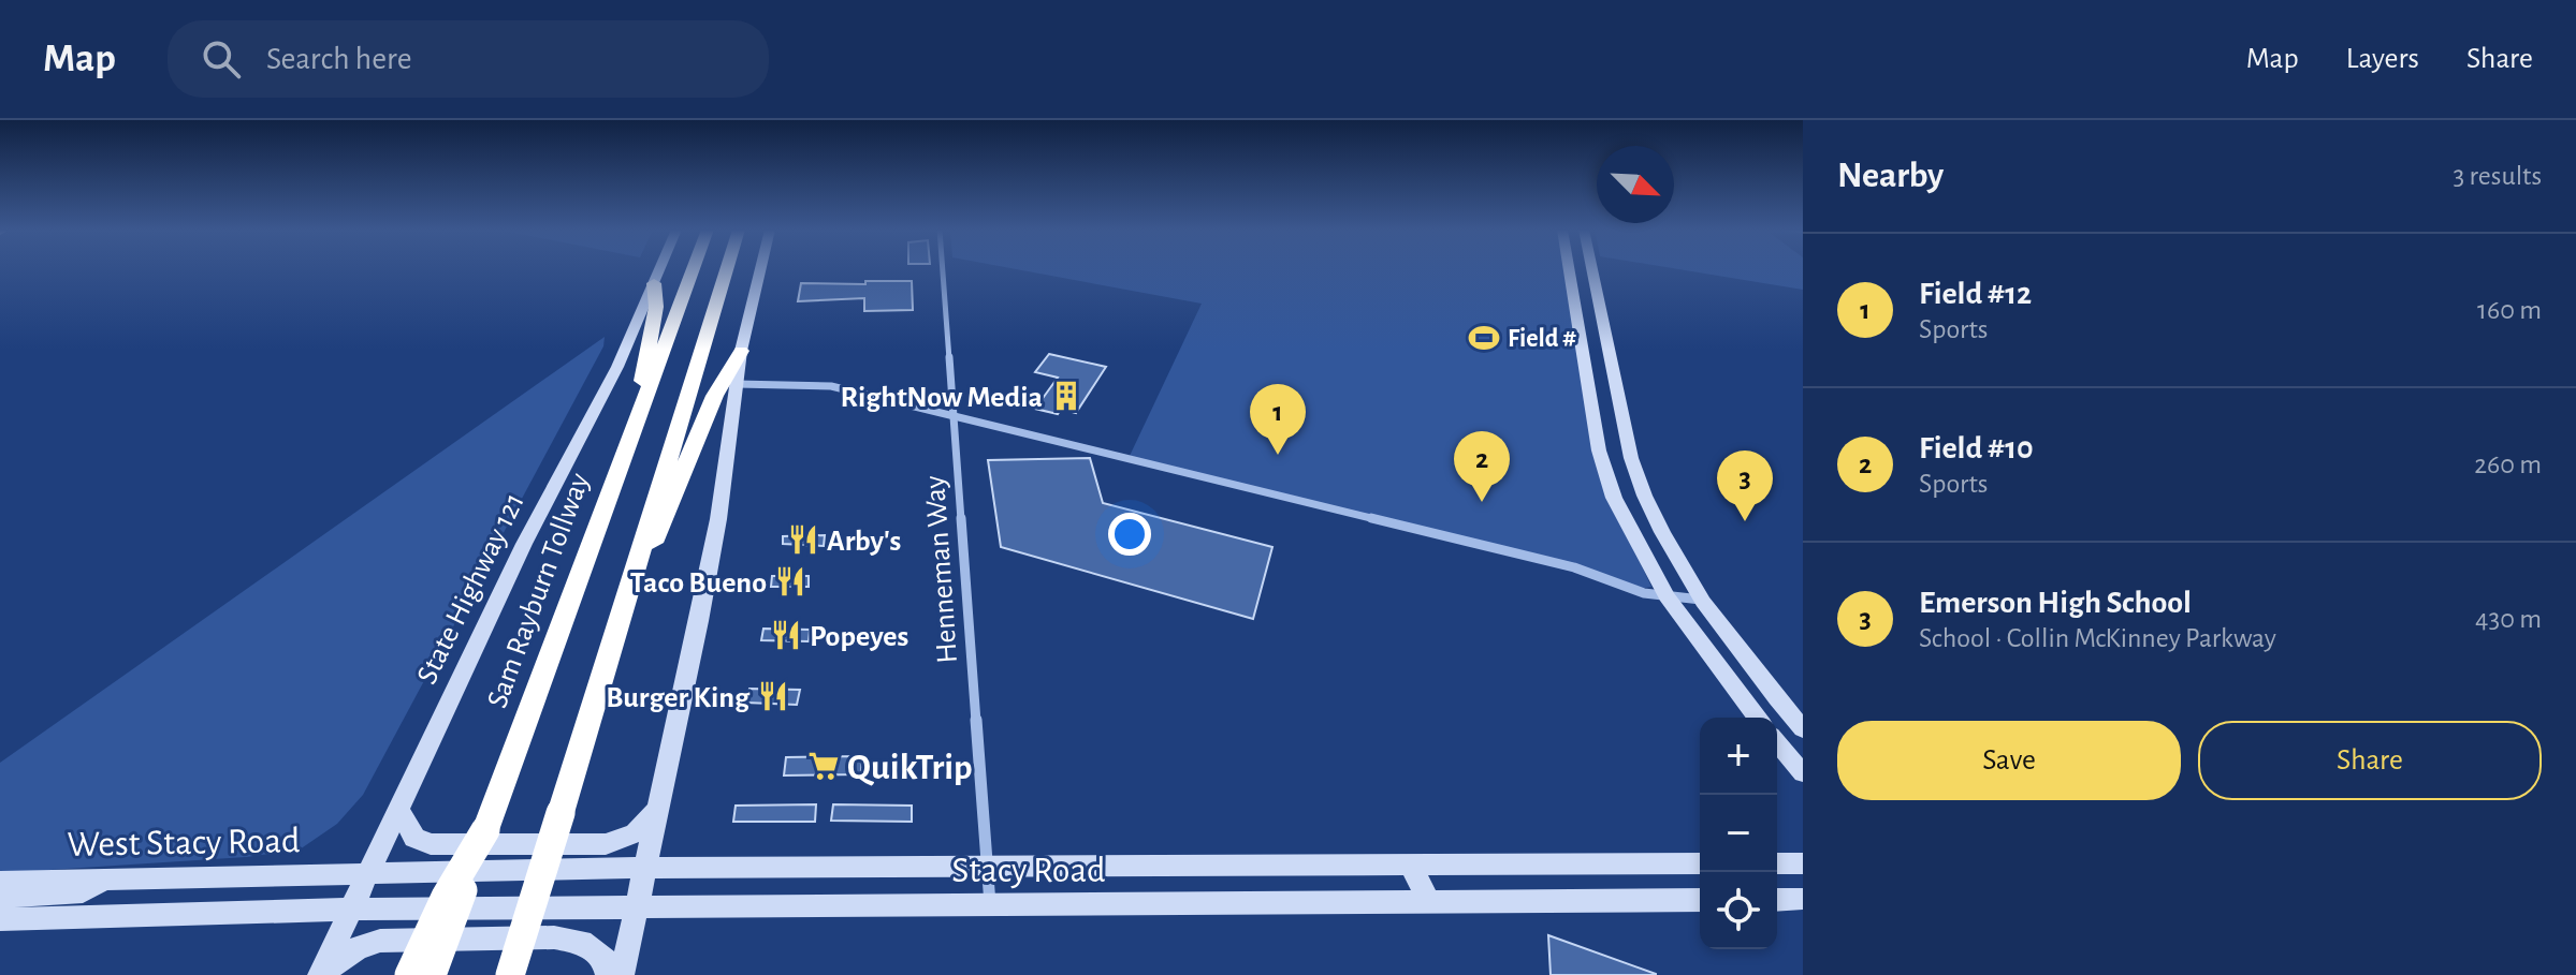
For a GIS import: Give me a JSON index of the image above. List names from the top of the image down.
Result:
{
  "streets": {
    "highway": ["Sam Rayburn Tollway"],
    "main road": ["State Highway 121", "West Stacy Road", "Stacy Road"],
    "street": ["Henneman Way"]
  },
  "crossings": [
    ["Henneman Way", "Stacy Road"],
    ["State Highway 121", "West Stacy Road"],
    ["State Highway 121", "Stacy Road"],
    ["West Stacy Road", "Stacy Road"]
  ],
  "places": {
    "sports": ["Field #"],
    "building": ["RightNow Media"],
    "restaurant": [
      "Arby's",
      "Taco Bueno",
      "Popeyes",
      "Burger King"
    ],
    "supermarket": ["QuikTrip"]
  },
  "north": "bottom right",
  "page": {
    "header": "Map",
    "search": "Search here",
    "nav": ["Map", "Layers", "Share"],
    "heading": ["Nearby", "3 results"],
    "list": [
      {
        "mark": "1",
        "name": "Field #12",
        "note": "Sports",
        "value": "160 m"
      },
      {
        "mark": "2",
        "name": "Field #10",
        "note": "Sports",
        "value": "260 m"
      },
      {
        "mark": "3",
        "name": "Emerson High School",
        "note": "School · Collin McKinney Parkway",
        "value": "430 m"
      }
    ],
    "pins": ["1", "2", "3"],
    "buttons": ["Save", "Share"],
    "map_buttons": ["+", "−"]
  }
}
